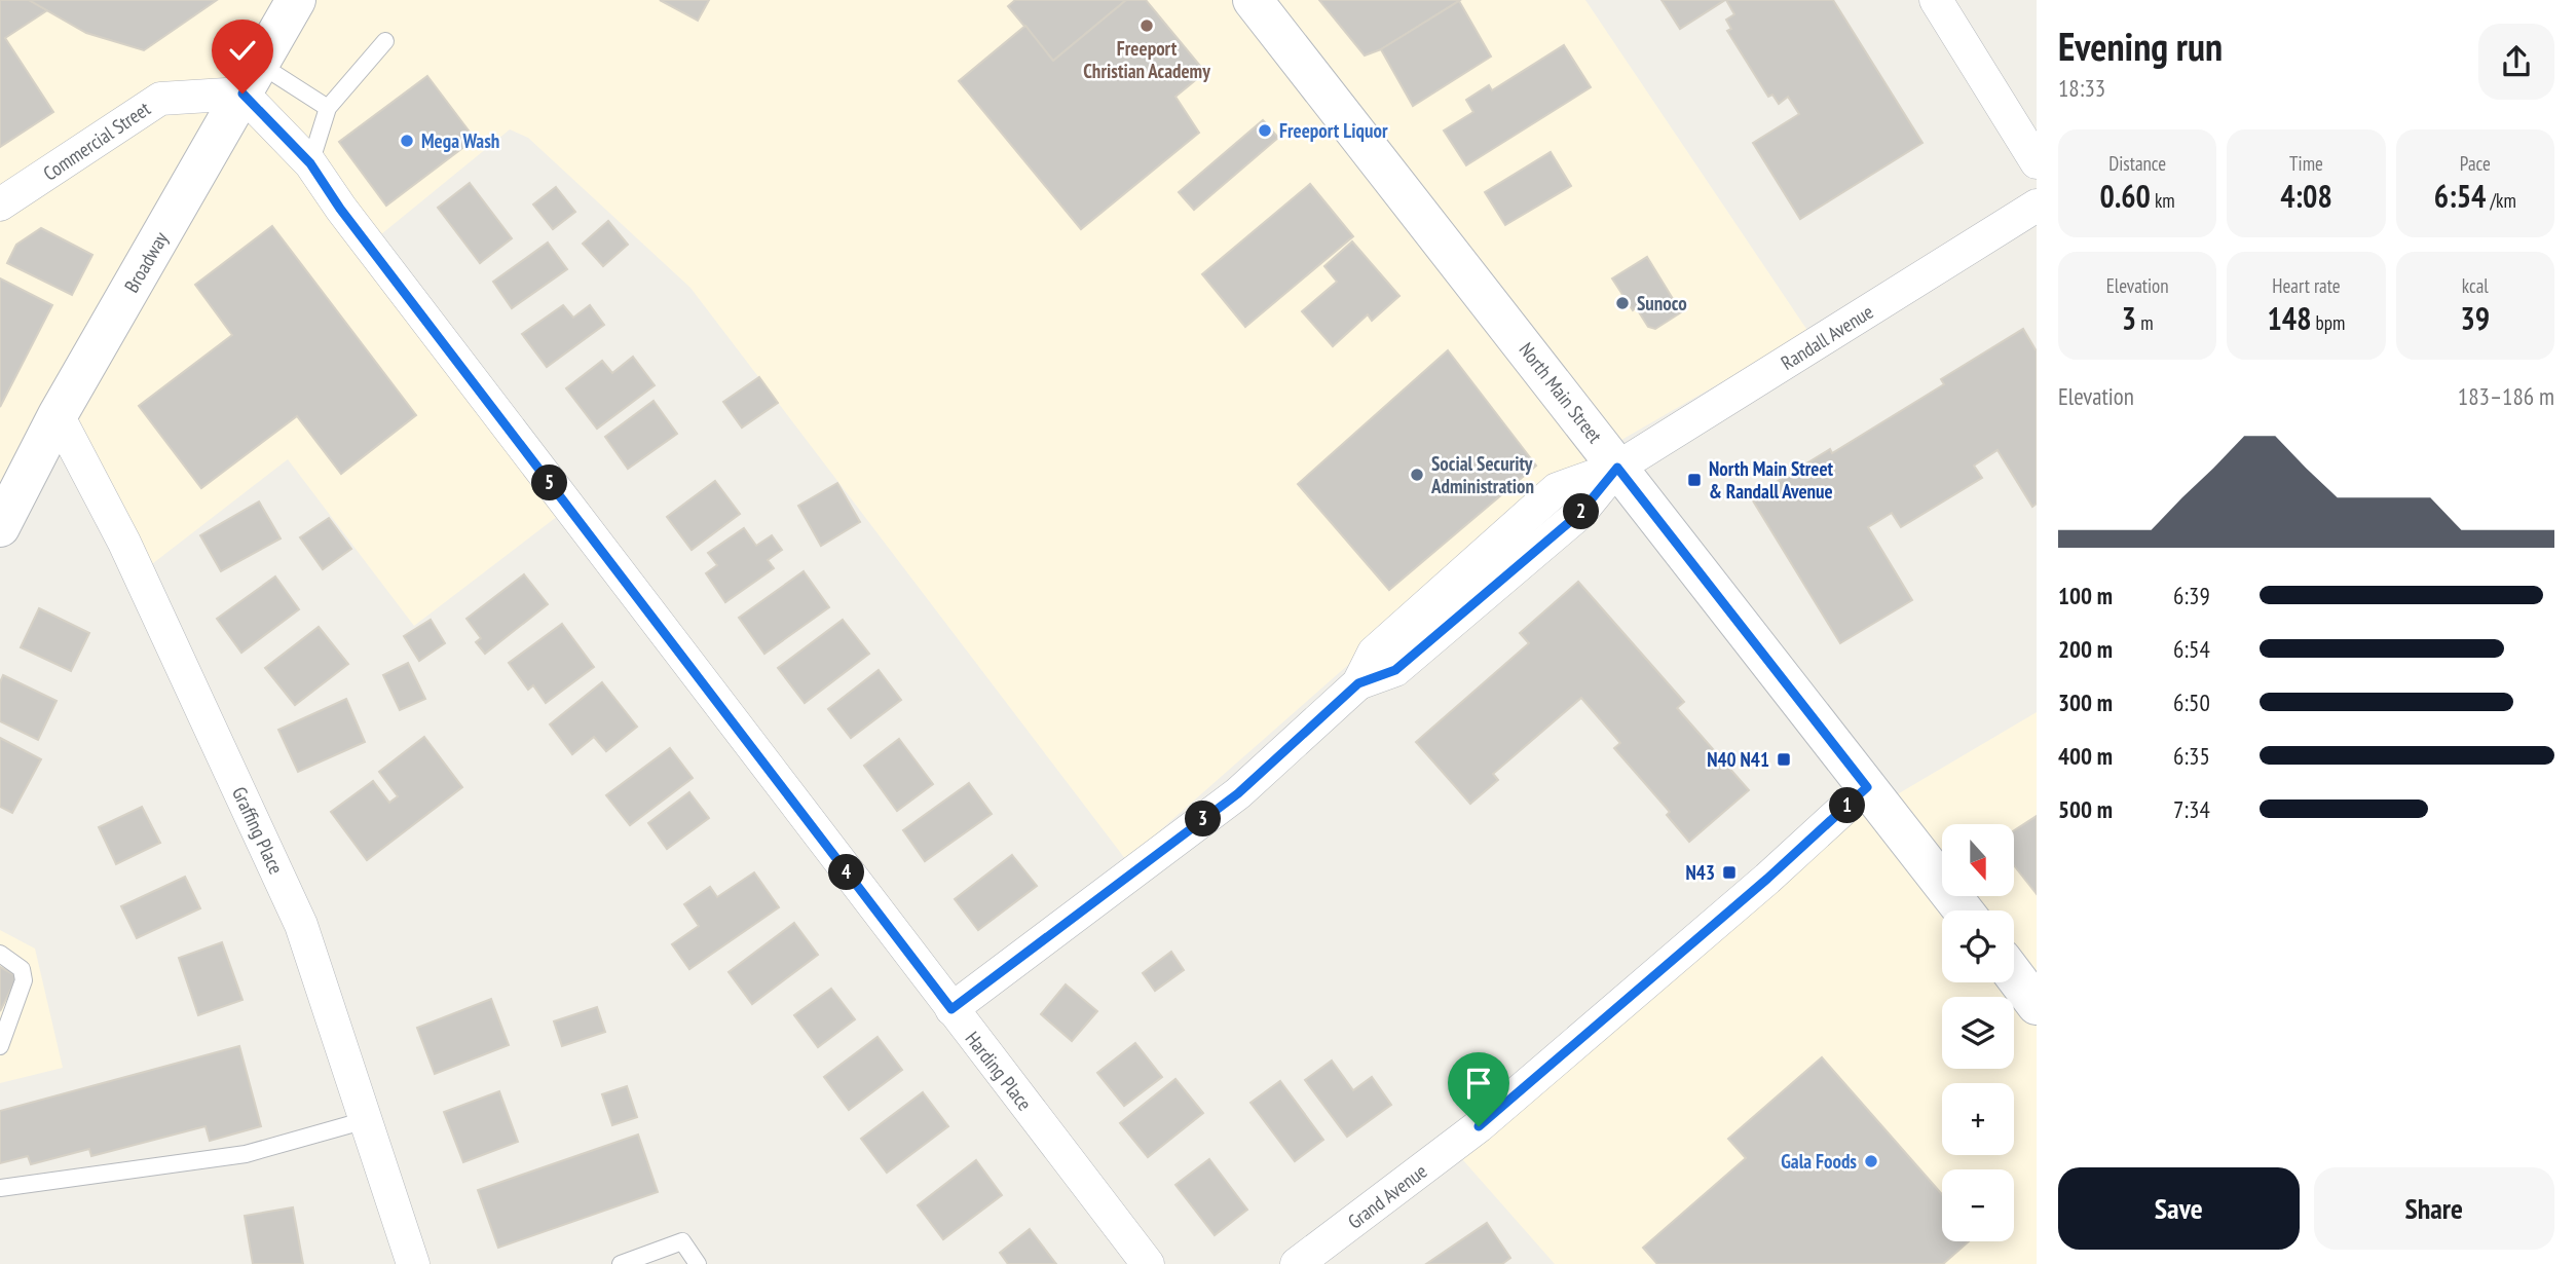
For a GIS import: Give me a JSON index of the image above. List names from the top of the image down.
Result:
{
  "streets": {
    "main road": ["Broadway", "North Main Street"],
    "street": [
      "Commercial Street",
      "Randall Avenue",
      "Graffing Place",
      "Harding Place",
      "Grand Avenue"
    ]
  },
  "crossings": [
    ["Commercial Street", "Broadway"],
    ["Commercial Street", "Harding Place"],
    ["Broadway", "Graffing Place"],
    ["Broadway", "Harding Place"],
    ["Randall Avenue", "North Main Street"],
    ["Randall Avenue", "Harding Place"],
    ["North Main Street", "Grand Avenue"]
  ],
  "places": {
    "other": [
      "Freeport Christian Academy",
      "Freeport Liquor",
      "Mega Wash",
      "Sunoco",
      "Social Security Administration",
      "Gala Foods"
    ],
    "transit": ["North Main Street & Randall Avenue", "N40 N41", "N43"]
  },
  "north": "bottom",
  "page": {
    "heading": ["Evening run", "18:33"],
    "stats": [
      ["Distance", "0.60 km"],
      ["Time", "4:08"],
      ["Pace", "6:54 /km"],
      ["Elevation", "3 m"],
      ["Heart rate", "148 bpm"],
      ["kcal", "39"]
    ],
    "chart": ["Elevation", "183–186 m"],
    "pins": [
      "5",
      "2",
      "1",
      "3",
      "4"
    ],
    "list": [
      {
        "name": "100 m",
        "note": "6:39"
      },
      {
        "name": "200 m",
        "note": "6:54"
      },
      {
        "name": "300 m",
        "note": "6:50"
      },
      {
        "name": "400 m",
        "note": "6:35"
      },
      {
        "name": "500 m",
        "note": "7:34"
      }
    ],
    "map_buttons": ["+", "−"],
    "buttons": ["Save", "Share"]
  }
}
